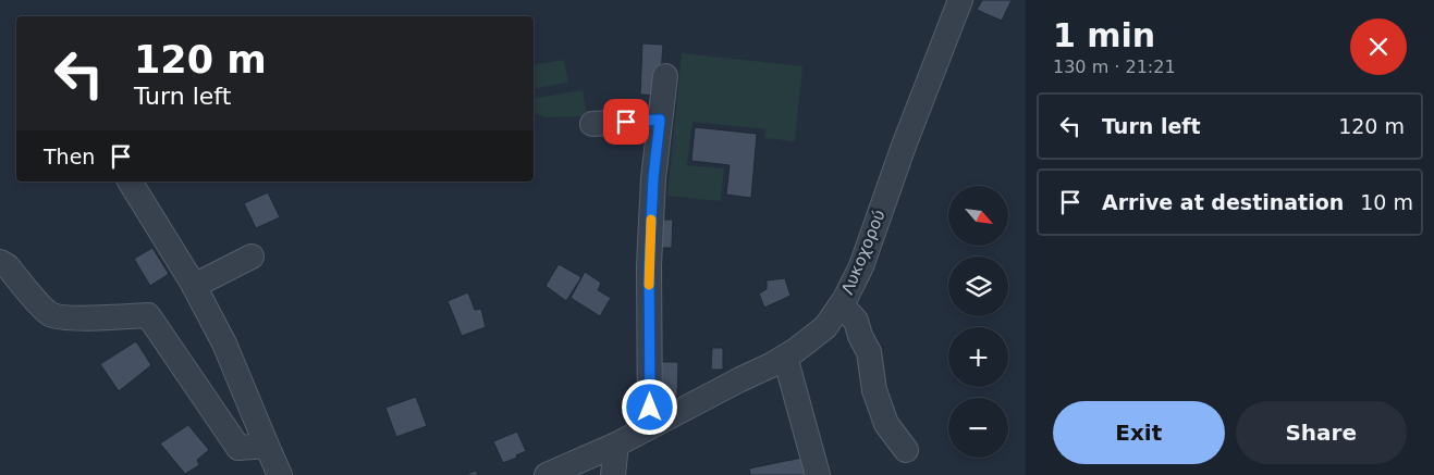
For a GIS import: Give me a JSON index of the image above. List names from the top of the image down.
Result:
{
  "streets": {
    "street": ["Λυκοχορού"]
  },
  "north": "bottom right",
  "page": {
    "heading": ["1 min", "130 m · 21:21"],
    "turn": ["120 m", "Turn left"],
    "list": [
      {
        "name": "Turn left",
        "value": "120 m"
      },
      {
        "name": "Arrive at destination",
        "value": "10 m"
      }
    ],
    "then": "Then",
    "map_buttons": ["+", "−"],
    "buttons": ["Exit", "Share"]
  }
}
